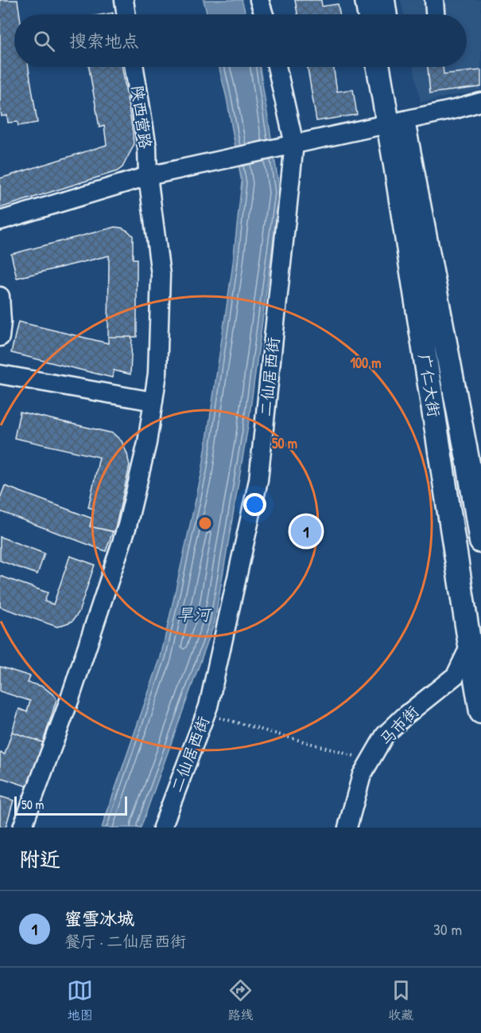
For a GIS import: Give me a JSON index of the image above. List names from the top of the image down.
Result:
{
  "streets": {
    "main road": ["广仁大街"],
    "street": ["陕西营路", "二仙居西街", "马市街"]
  },
  "crossings": [
    ["广仁大街", "马市街"]
  ],
  "water": ["旱河"],
  "scale_bar": "50 m",
  "page": {
    "search": "搜索地点",
    "pins": "1",
    "scale": "50 m",
    "heading": "附近",
    "list": [
      {
        "mark": "1",
        "name": "蜜雪冰城",
        "note": "餐厅 · 二仙居西街",
        "value": "30 m"
      }
    ],
    "nav": ["地图", "路线", "收藏"]
  },
  "rings": ["100 m", "50 m"]
}
